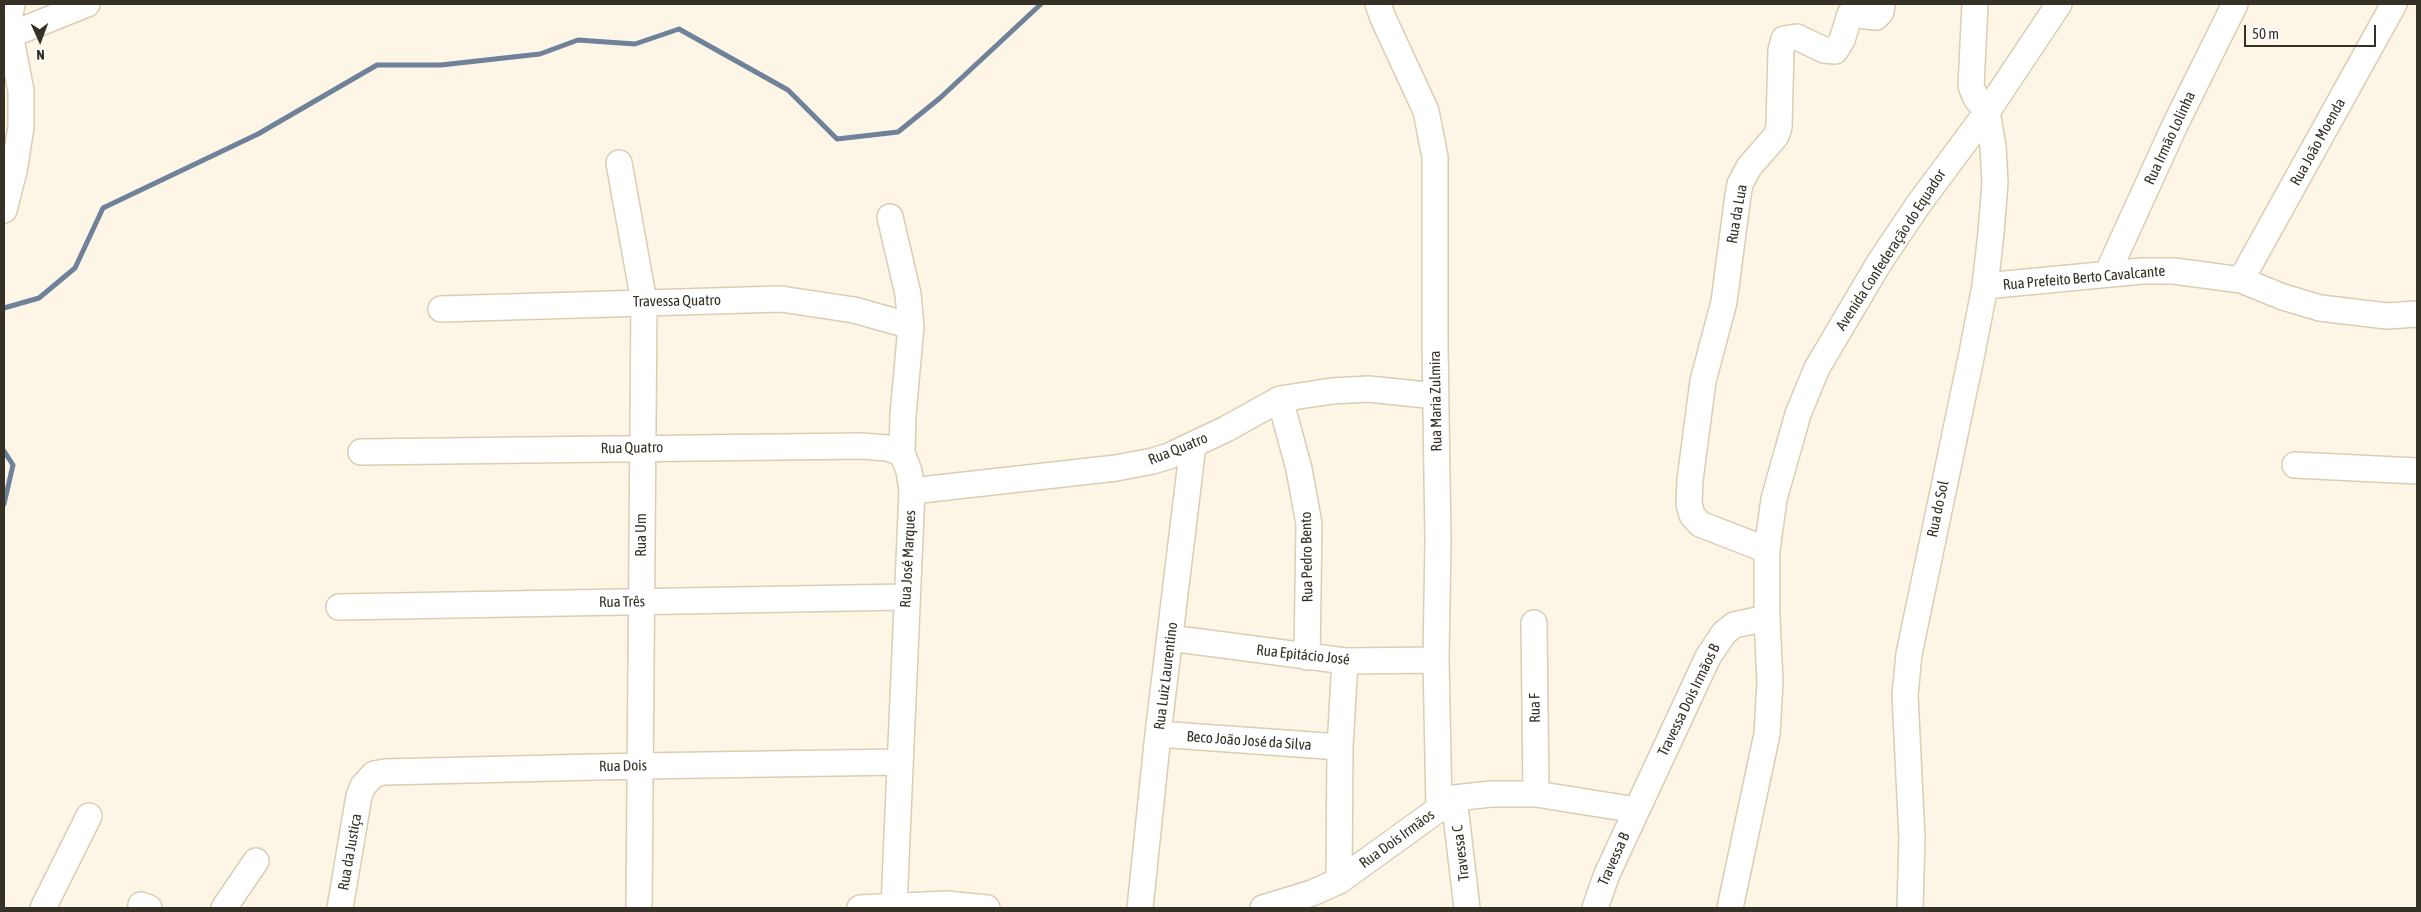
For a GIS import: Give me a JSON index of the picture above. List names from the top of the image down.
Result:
{
  "streets": {
    "street": [
      "Rua Irmão Lolinha",
      "Rua João Moenda",
      "Rua da Lua",
      "Avenida Confederação do Equador",
      "Rua Prefeito Berto Cavalcante",
      "Travessa Quatro",
      "Rua Maria Zulmira",
      "Rua Quatro",
      "Rua do Sol",
      "Rua Um",
      "Rua Pedro Bento",
      "Rua José Marques",
      "Rua Três",
      "Rua Epitácio José",
      "Rua Luiz Laurentino",
      "Travessa Dois Irmãos B",
      "Rua F",
      "Beco João José da Silva",
      "Rua Dois",
      "Rua Dois Irmãos",
      "Rua da Justiça",
      "Travessa C",
      "Travessa B"
    ]
  },
  "crossings": [
    ["Rua Irmão Lolinha", "Rua Prefeito Berto Cavalcante"],
    ["Rua João Moenda", "Rua Prefeito Berto Cavalcante"],
    ["Rua da Lua", "Avenida Confederação do Equador"],
    ["Avenida Confederação do Equador", "Rua do Sol"],
    ["Avenida Confederação do Equador", "Travessa Dois Irmãos B"],
    ["Rua Prefeito Berto Cavalcante", "Rua do Sol"],
    ["Travessa Quatro", "Rua Um"],
    ["Travessa Quatro", "Rua José Marques"],
    ["Rua Maria Zulmira", "Rua Quatro"],
    ["Rua Maria Zulmira", "Rua Epitácio José"],
    ["Rua Maria Zulmira", "Rua Dois Irmãos"],
    ["Rua Maria Zulmira", "Travessa C"],
    ["Rua Quatro", "Rua Um"],
    ["Rua Quatro", "Rua Pedro Bento"],
    ["Rua Quatro", "Rua José Marques"],
    ["Rua Quatro", "Rua Luiz Laurentino"],
    ["Rua Um", "Rua Três"],
    ["Rua Um", "Rua Dois"],
    ["Rua Pedro Bento", "Rua Epitácio José"],
    ["Rua José Marques", "Rua Três"],
    ["Rua José Marques", "Rua Dois"],
    ["Rua Epitácio José", "Rua Luiz Laurentino"],
    ["Rua Luiz Laurentino", "Beco João José da Silva"],
    ["Travessa Dois Irmãos B", "Rua Dois Irmãos"],
    ["Travessa Dois Irmãos B", "Travessa B"],
    ["Rua F", "Rua Dois Irmãos"],
    ["Rua Dois", "Rua da Justiça"],
    ["Rua Dois Irmãos", "Travessa C"],
    ["Rua Dois Irmãos", "Travessa B"]
  ],
  "scale_bar": "50 m",
  "north": "bottom"
}
